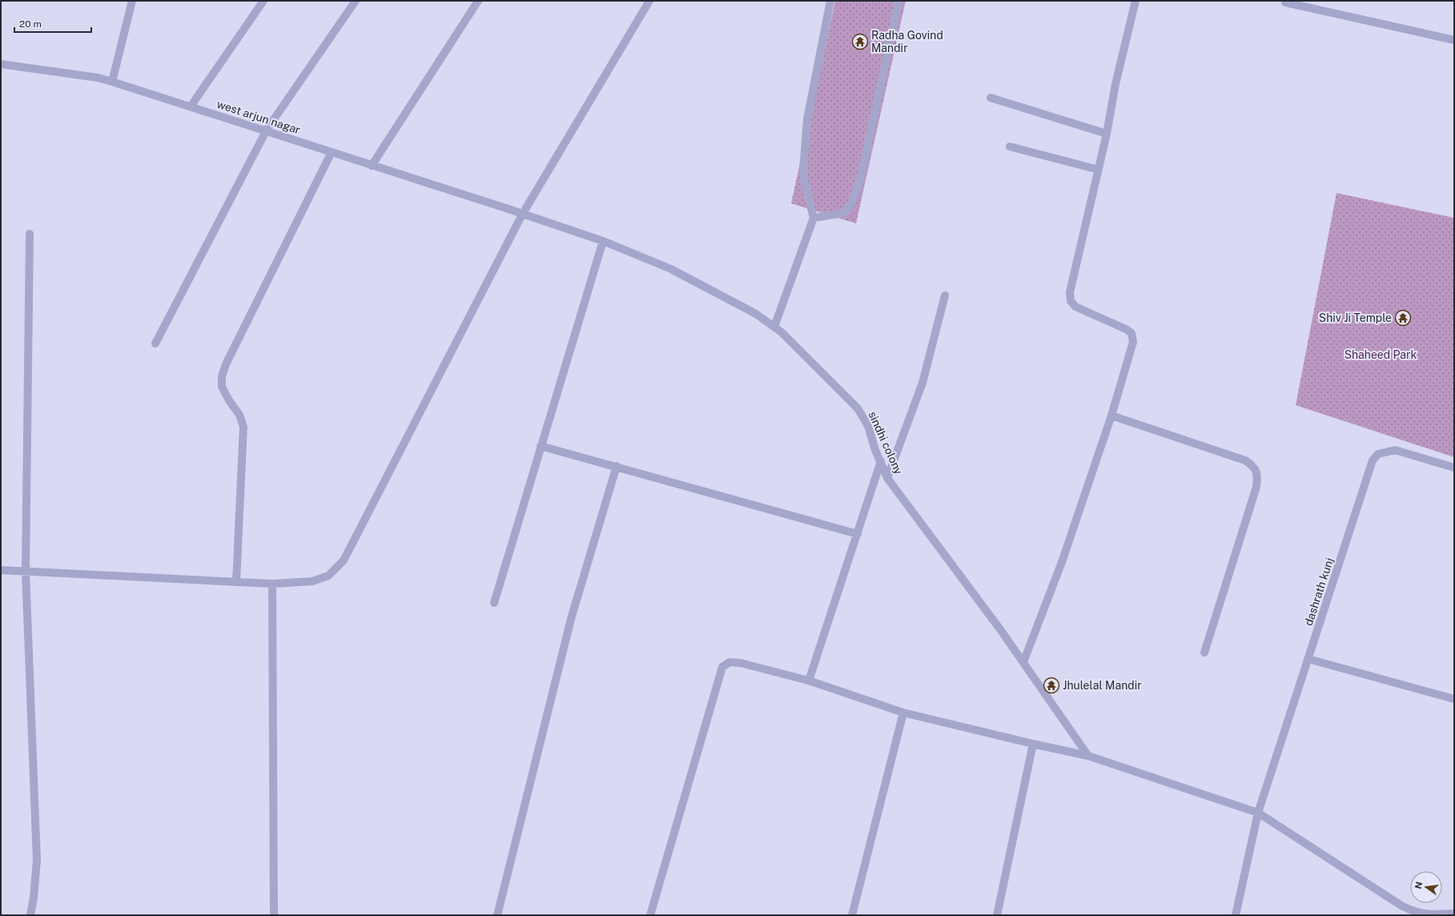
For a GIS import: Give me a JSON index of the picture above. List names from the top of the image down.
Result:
{
  "streets": {
    "street": ["west arjun nagar", "sindhi colony", "dashrath kunj"]
  },
  "crossings": [
    ["west arjun nagar", "sindhi colony"]
  ],
  "parks": ["Shaheed Park"],
  "places": {
    "temple": ["Radha Govind Mandir", "Shiv Ji Temple", "Jhulelal Mandir"]
  },
  "scale_bar": "20 m",
  "north": "left"
}
